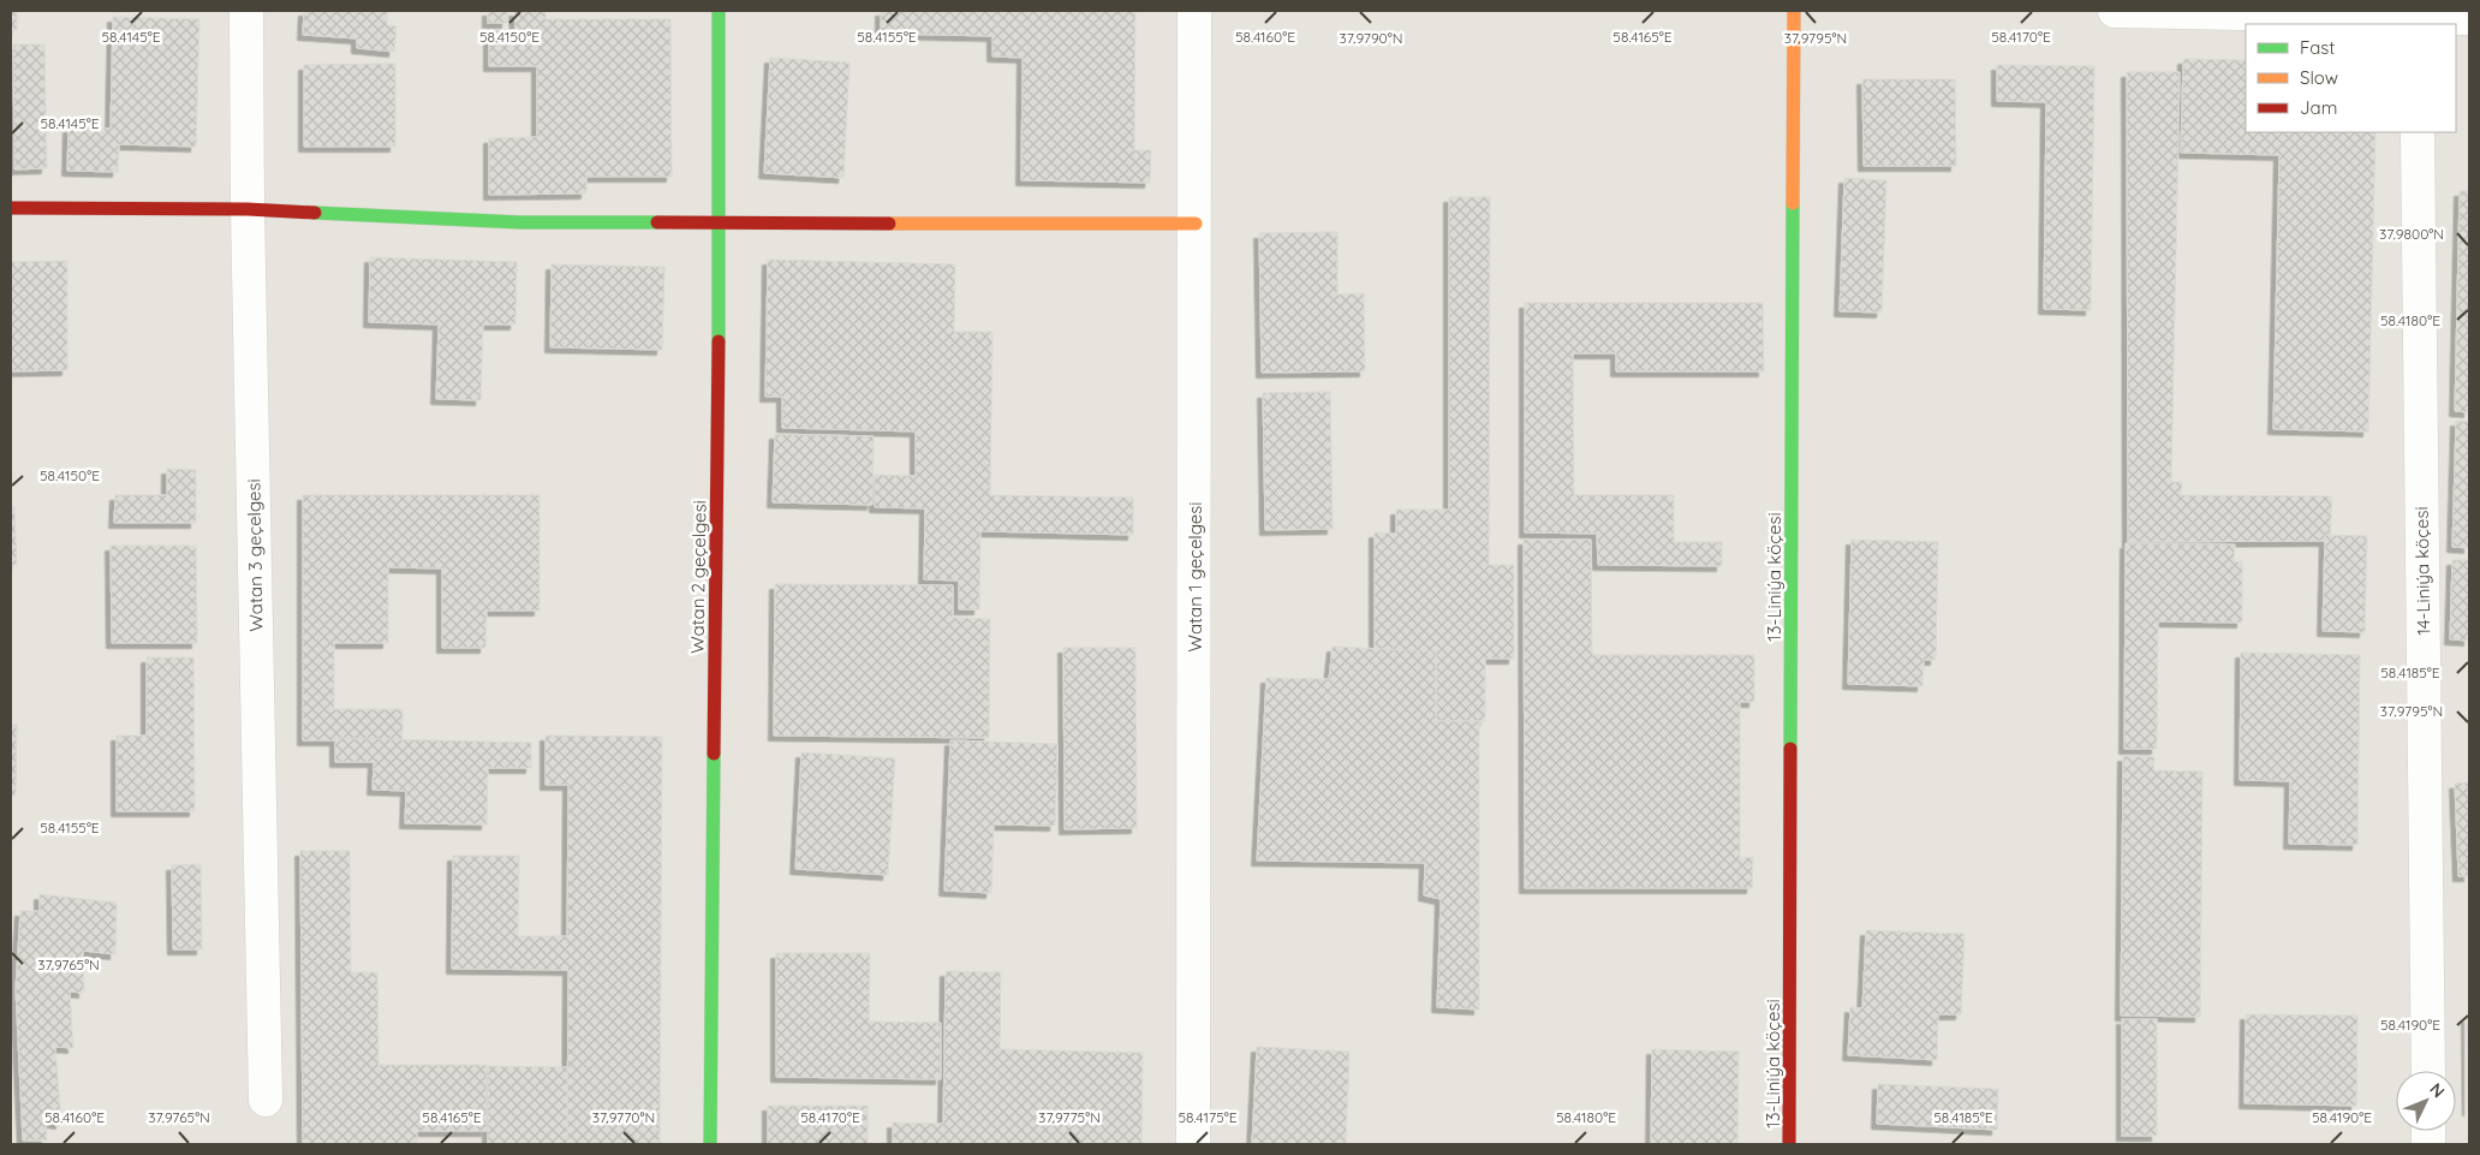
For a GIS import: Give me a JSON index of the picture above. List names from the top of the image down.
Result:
{
  "streets": {
    "street": [
      "Watan 3 geçelgesi",
      "14-Liniýa köçesi",
      "Watan 2 geçelgesi",
      "Watan 1 geçelgesi",
      "13-Liniýa köçesi"
    ]
  },
  "legend": ["Fast", "Slow", "Jam"],
  "north": "top right",
  "coordinates": [
    "58.4145°E",
    "58.4150°E",
    "58.4155°E",
    "58.4160°E",
    "58.4165°E",
    "58.4170°E",
    "37.9790°N",
    "37.9795°N",
    "37.9800°N",
    "58.4180°E",
    "58.4185°E",
    "37.9765°N",
    "58.4190°E",
    "37.9770°N",
    "37.9775°N",
    "58.4175°E"
  ]
}
